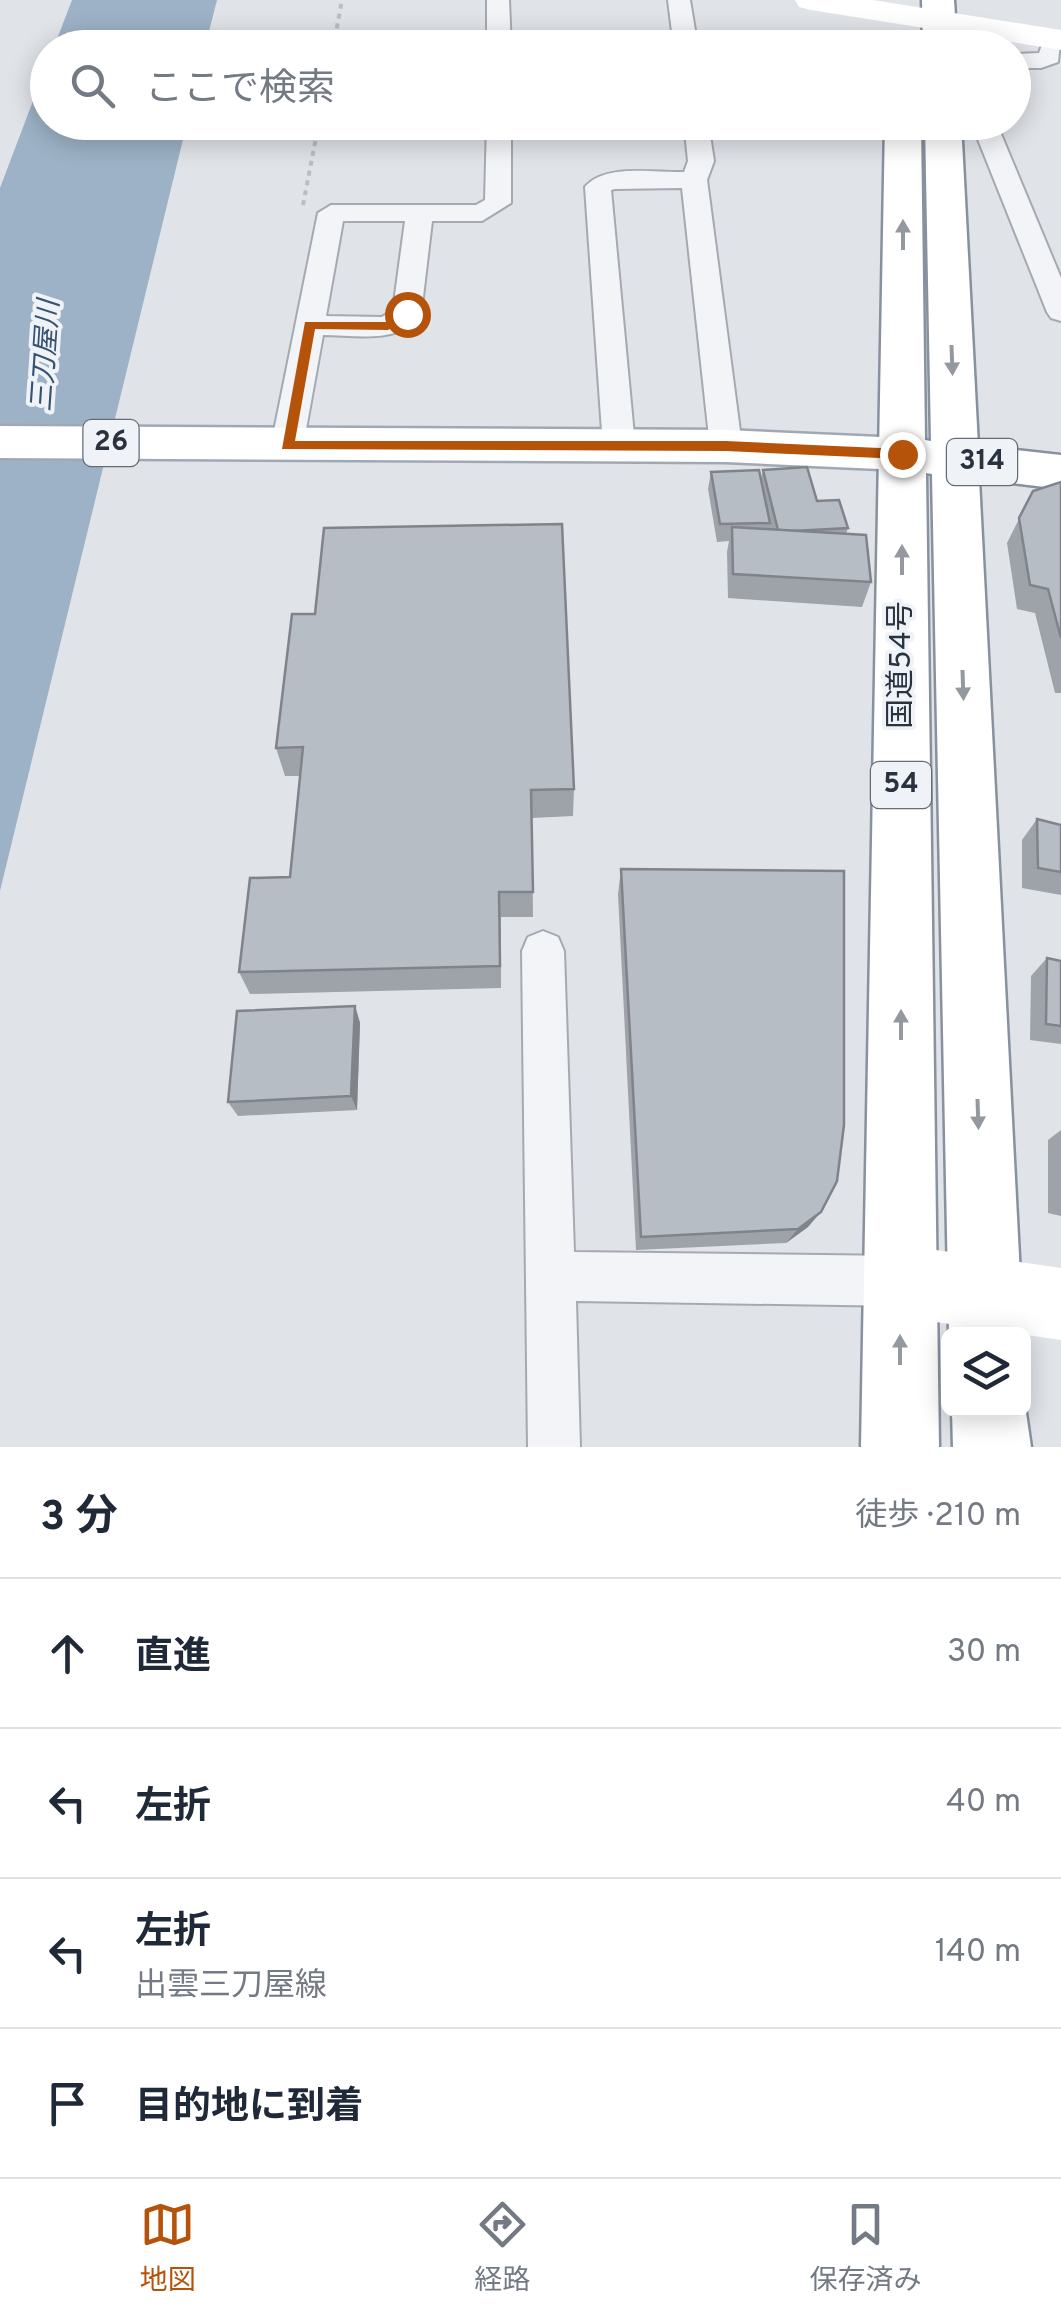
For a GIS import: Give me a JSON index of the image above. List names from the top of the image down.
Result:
{
  "streets": {
    "main road": [
      "26",
      "314",
      "国道54号",
      "54"
    ]
  },
  "crossings": [
    ["26", "314"],
    ["26", "国道54号"],
    ["314", "国道54号"]
  ],
  "water": ["三刀屋川"],
  "page": {
    "search": "ここで検索",
    "heading": ["3 分", "徒歩 · 210 m"],
    "list": [
      ["直進", "30 m"],
      ["左折", "40 m"],
      ["左折", "出雲三刀屋線", "140 m"],
      "目的地に到着"
    ],
    "nav": ["地図", "経路", "保存済み"]
  }
}
